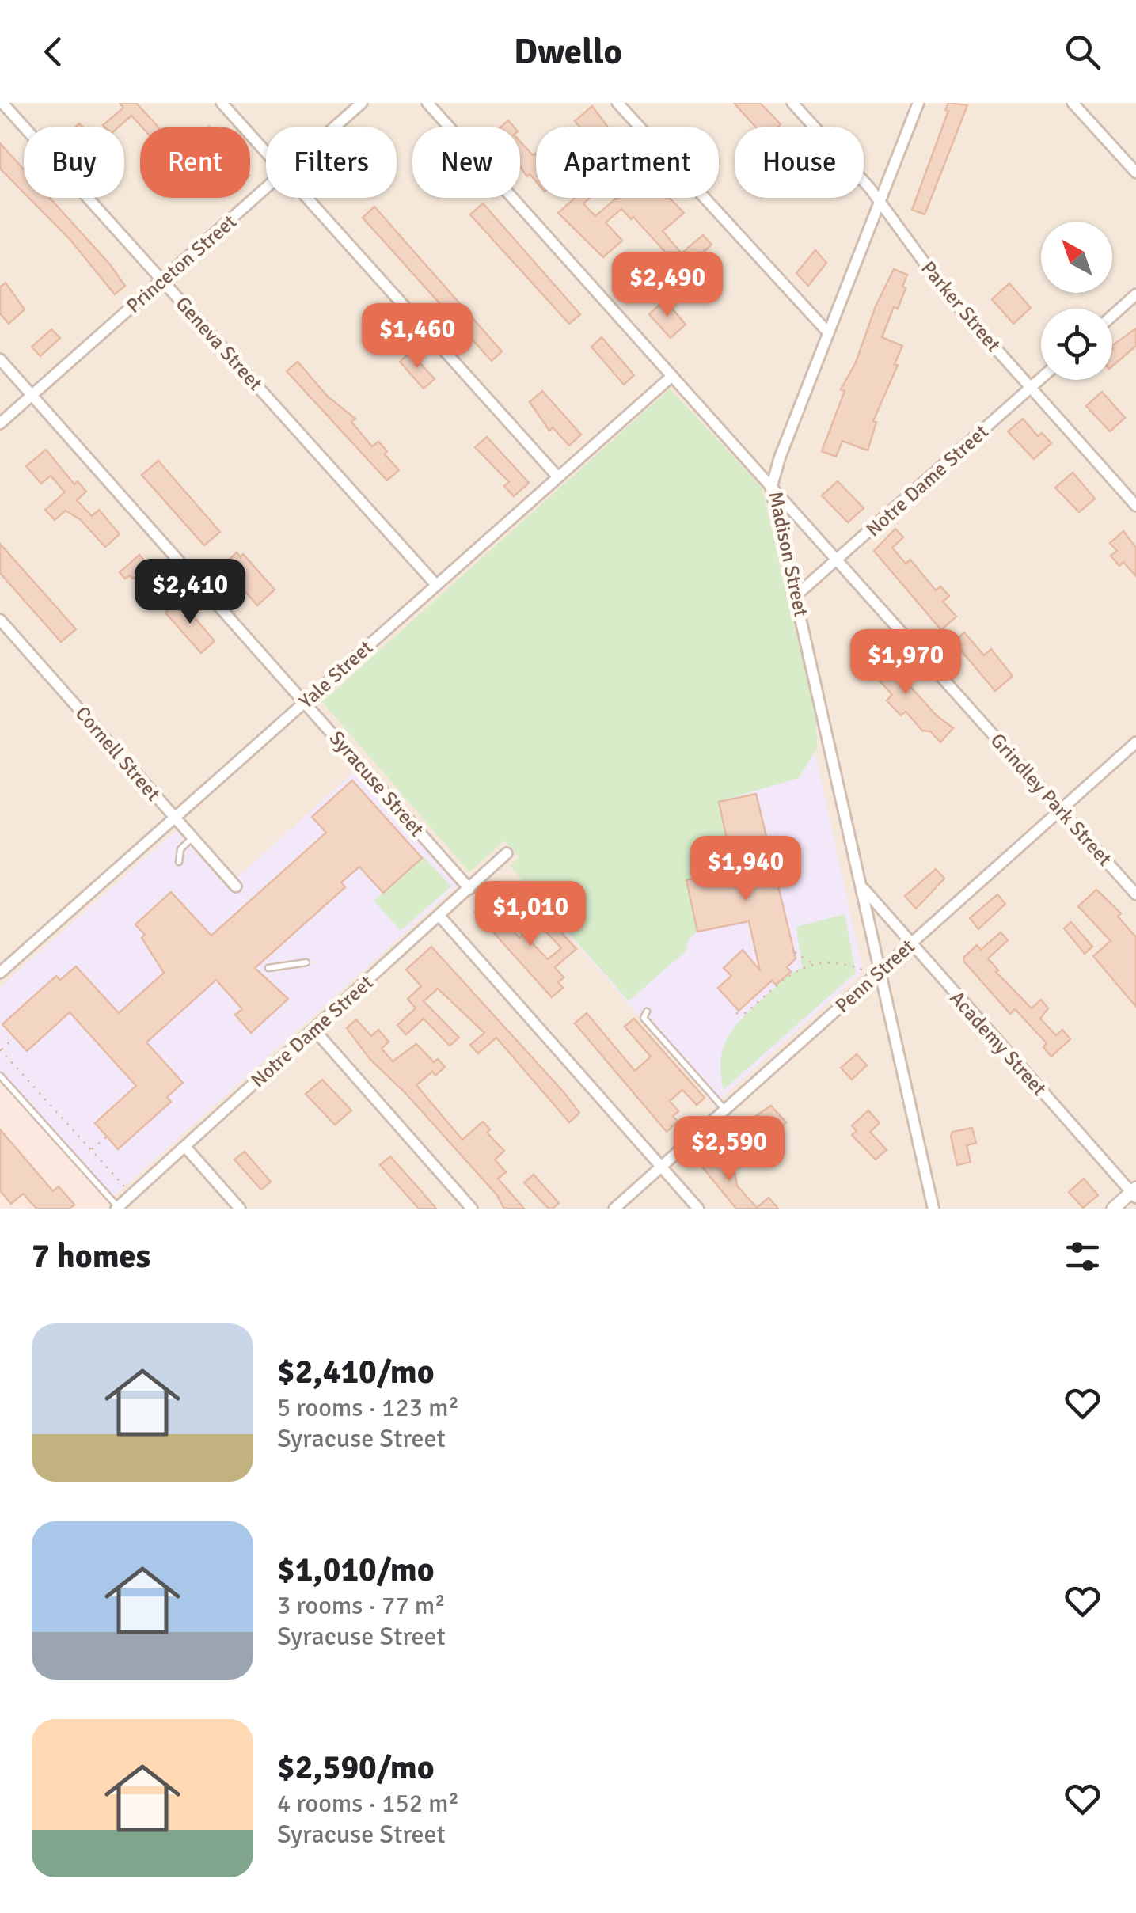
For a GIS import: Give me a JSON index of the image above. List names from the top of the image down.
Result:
{
  "streets": {
    "street": [
      "Princeton Street",
      "Parker Street",
      "Geneva Street",
      "Notre Dame Street",
      "Madison Street",
      "Yale Street",
      "Cornell Street",
      "Syracuse Street",
      "Grindley Park Street",
      "Penn Street",
      "Academy Street"
    ]
  },
  "crossings": [
    ["Princeton Street", "Geneva Street"],
    ["Princeton Street", "Syracuse Street"],
    ["Parker Street", "Notre Dame Street"],
    ["Parker Street", "Madison Street"],
    ["Geneva Street", "Yale Street"],
    ["Notre Dame Street", "Madison Street"],
    ["Notre Dame Street", "Syracuse Street"],
    ["Notre Dame Street", "Grindley Park Street"],
    ["Madison Street", "Grindley Park Street"],
    ["Madison Street", "Penn Street"],
    ["Madison Street", "Academy Street"],
    ["Yale Street", "Cornell Street"],
    ["Yale Street", "Syracuse Street"],
    ["Yale Street", "Grindley Park Street"],
    ["Grindley Park Street", "Penn Street"],
    ["Penn Street", "Academy Street"]
  ],
  "north": "top left",
  "page": {
    "header": "Dwello",
    "chip": [
      "Buy",
      "Rent",
      "Filters",
      "New",
      "Apartment",
      "House"
    ],
    "price": [
      "$2,490",
      "$1,460",
      "$2,410",
      "$1,970",
      "$1,940",
      "$1,010",
      "$2,590"
    ],
    "heading": "7 homes",
    "list": [
      {
        "name": "$2,410/mo",
        "note": "5 rooms · 123 m² · Syracuse Street"
      },
      {
        "name": "$1,010/mo",
        "note": "3 rooms · 77 m² · Syracuse Street"
      },
      {
        "name": "$2,590/mo",
        "note": "4 rooms · 152 m² · Syracuse Street"
      }
    ]
  }
}
